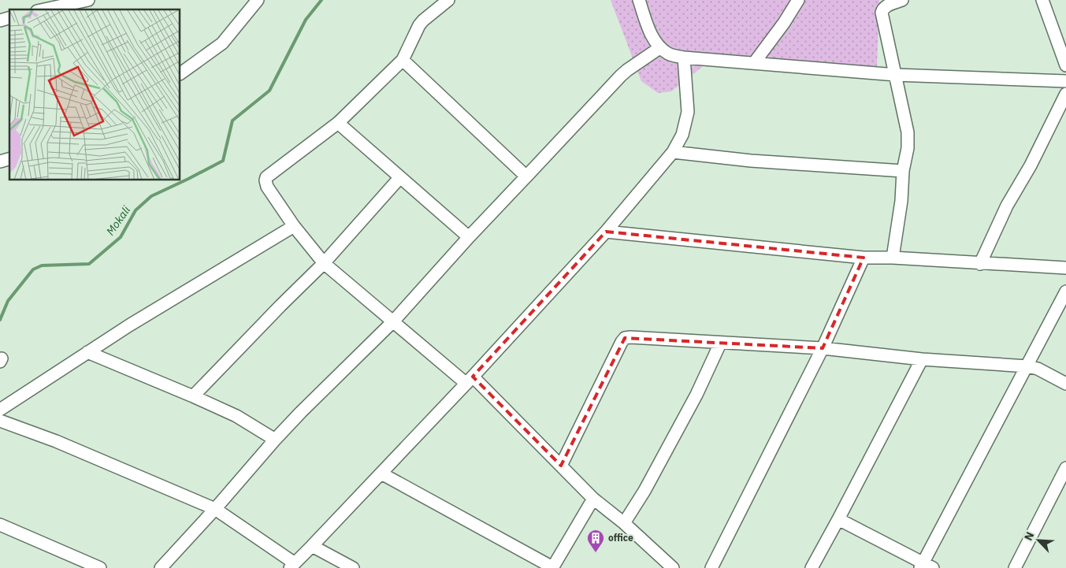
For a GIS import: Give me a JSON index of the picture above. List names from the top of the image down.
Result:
{
  "water": ["Mokali"],
  "places": {
    "building": ["office"]
  },
  "north": "top left"
}
